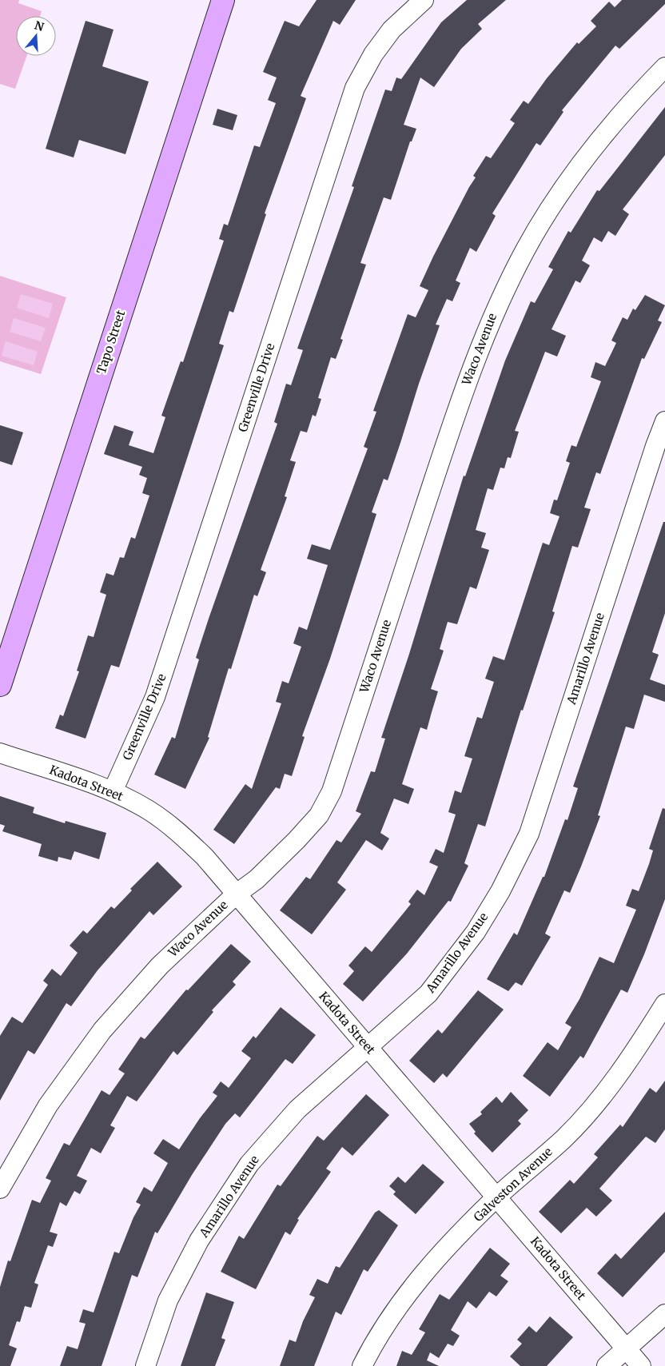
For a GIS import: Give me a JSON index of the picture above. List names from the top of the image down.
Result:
{
  "streets": {
    "street": [
      "Tapo Street",
      "Waco Avenue",
      "Greenville Drive",
      "Amarillo Avenue",
      "Kadota Street",
      "Galveston Avenue"
    ]
  },
  "crossings": [
    ["Waco Avenue", "Kadota Street"],
    ["Greenville Drive", "Kadota Street"],
    ["Amarillo Avenue", "Kadota Street"],
    ["Kadota Street", "Galveston Avenue"]
  ],
  "north": "top"
}
